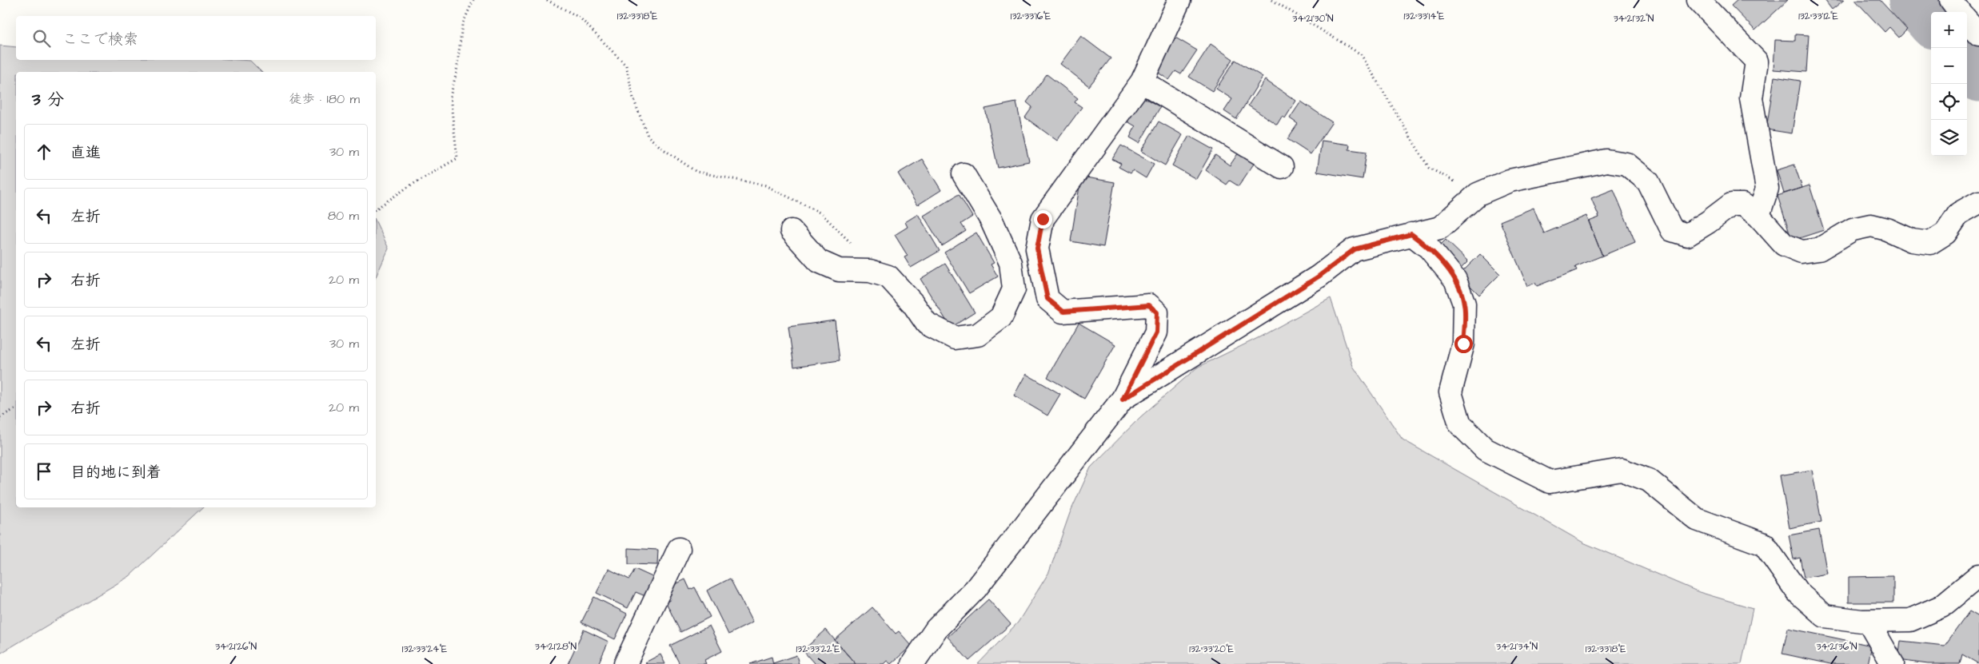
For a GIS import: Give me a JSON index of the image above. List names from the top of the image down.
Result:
{
  "page": {
    "map_buttons": ["+", "−"],
    "search": "ここで検索",
    "heading": ["3 分", "徒歩 · 180 m"],
    "list": [
      ["直進", "30 m"],
      ["左折", "80 m"],
      ["右折", "20 m"],
      ["左折", "30 m"],
      ["右折", "20 m"],
      "目的地に到着"
    ]
  },
  "coordinates": [
    "132°33'16\"E",
    "132°33'14\"E",
    "132°33'18\"E",
    "132°33'12\"E",
    "34°21'30\"N",
    "34°21'32\"N",
    "34°21'26\"N",
    "34°21'28\"N",
    "34°21'34\"N",
    "34°21'36\"N",
    "132°33'24\"E",
    "132°33'22\"E",
    "132°33'20\"E"
  ]
}
